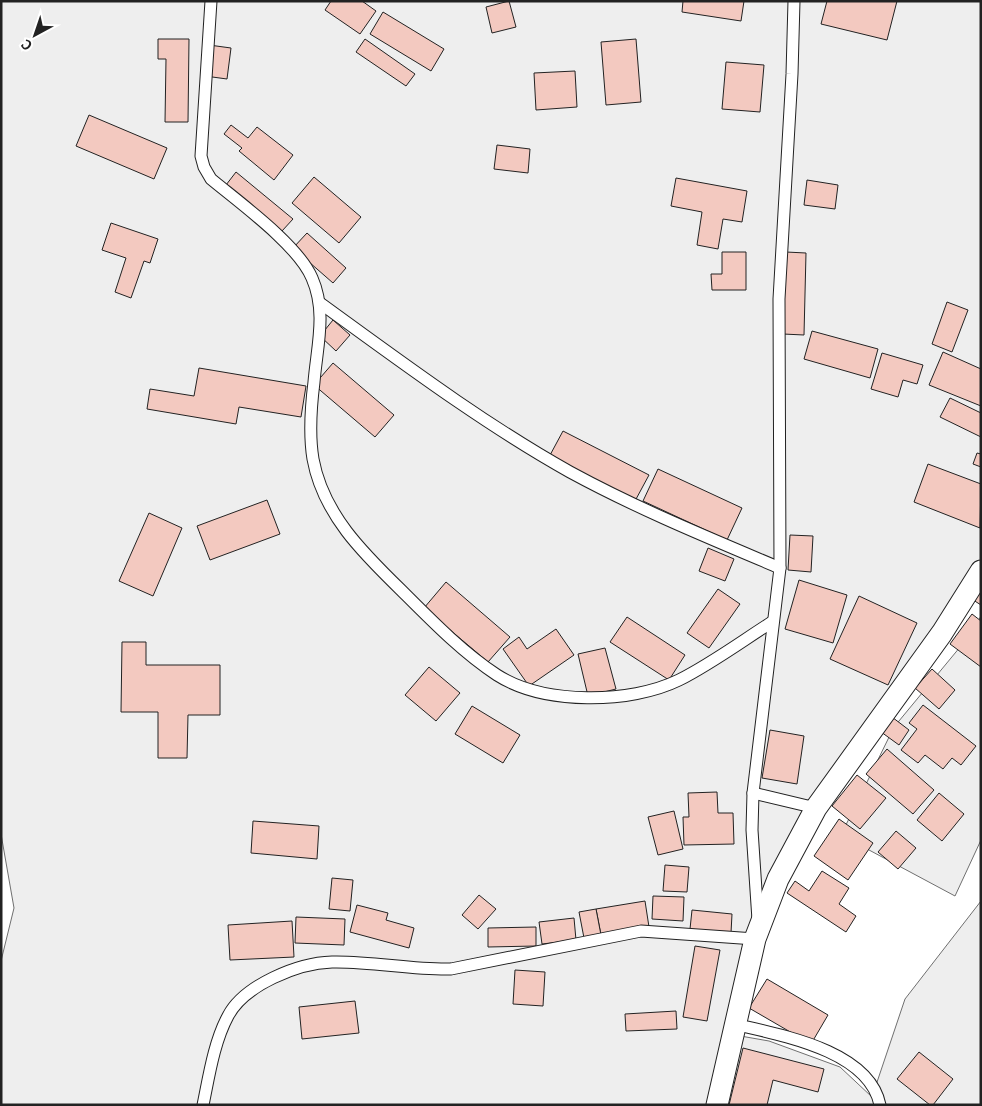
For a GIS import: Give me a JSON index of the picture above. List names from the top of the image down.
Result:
{
  "north": "bottom left"
}
